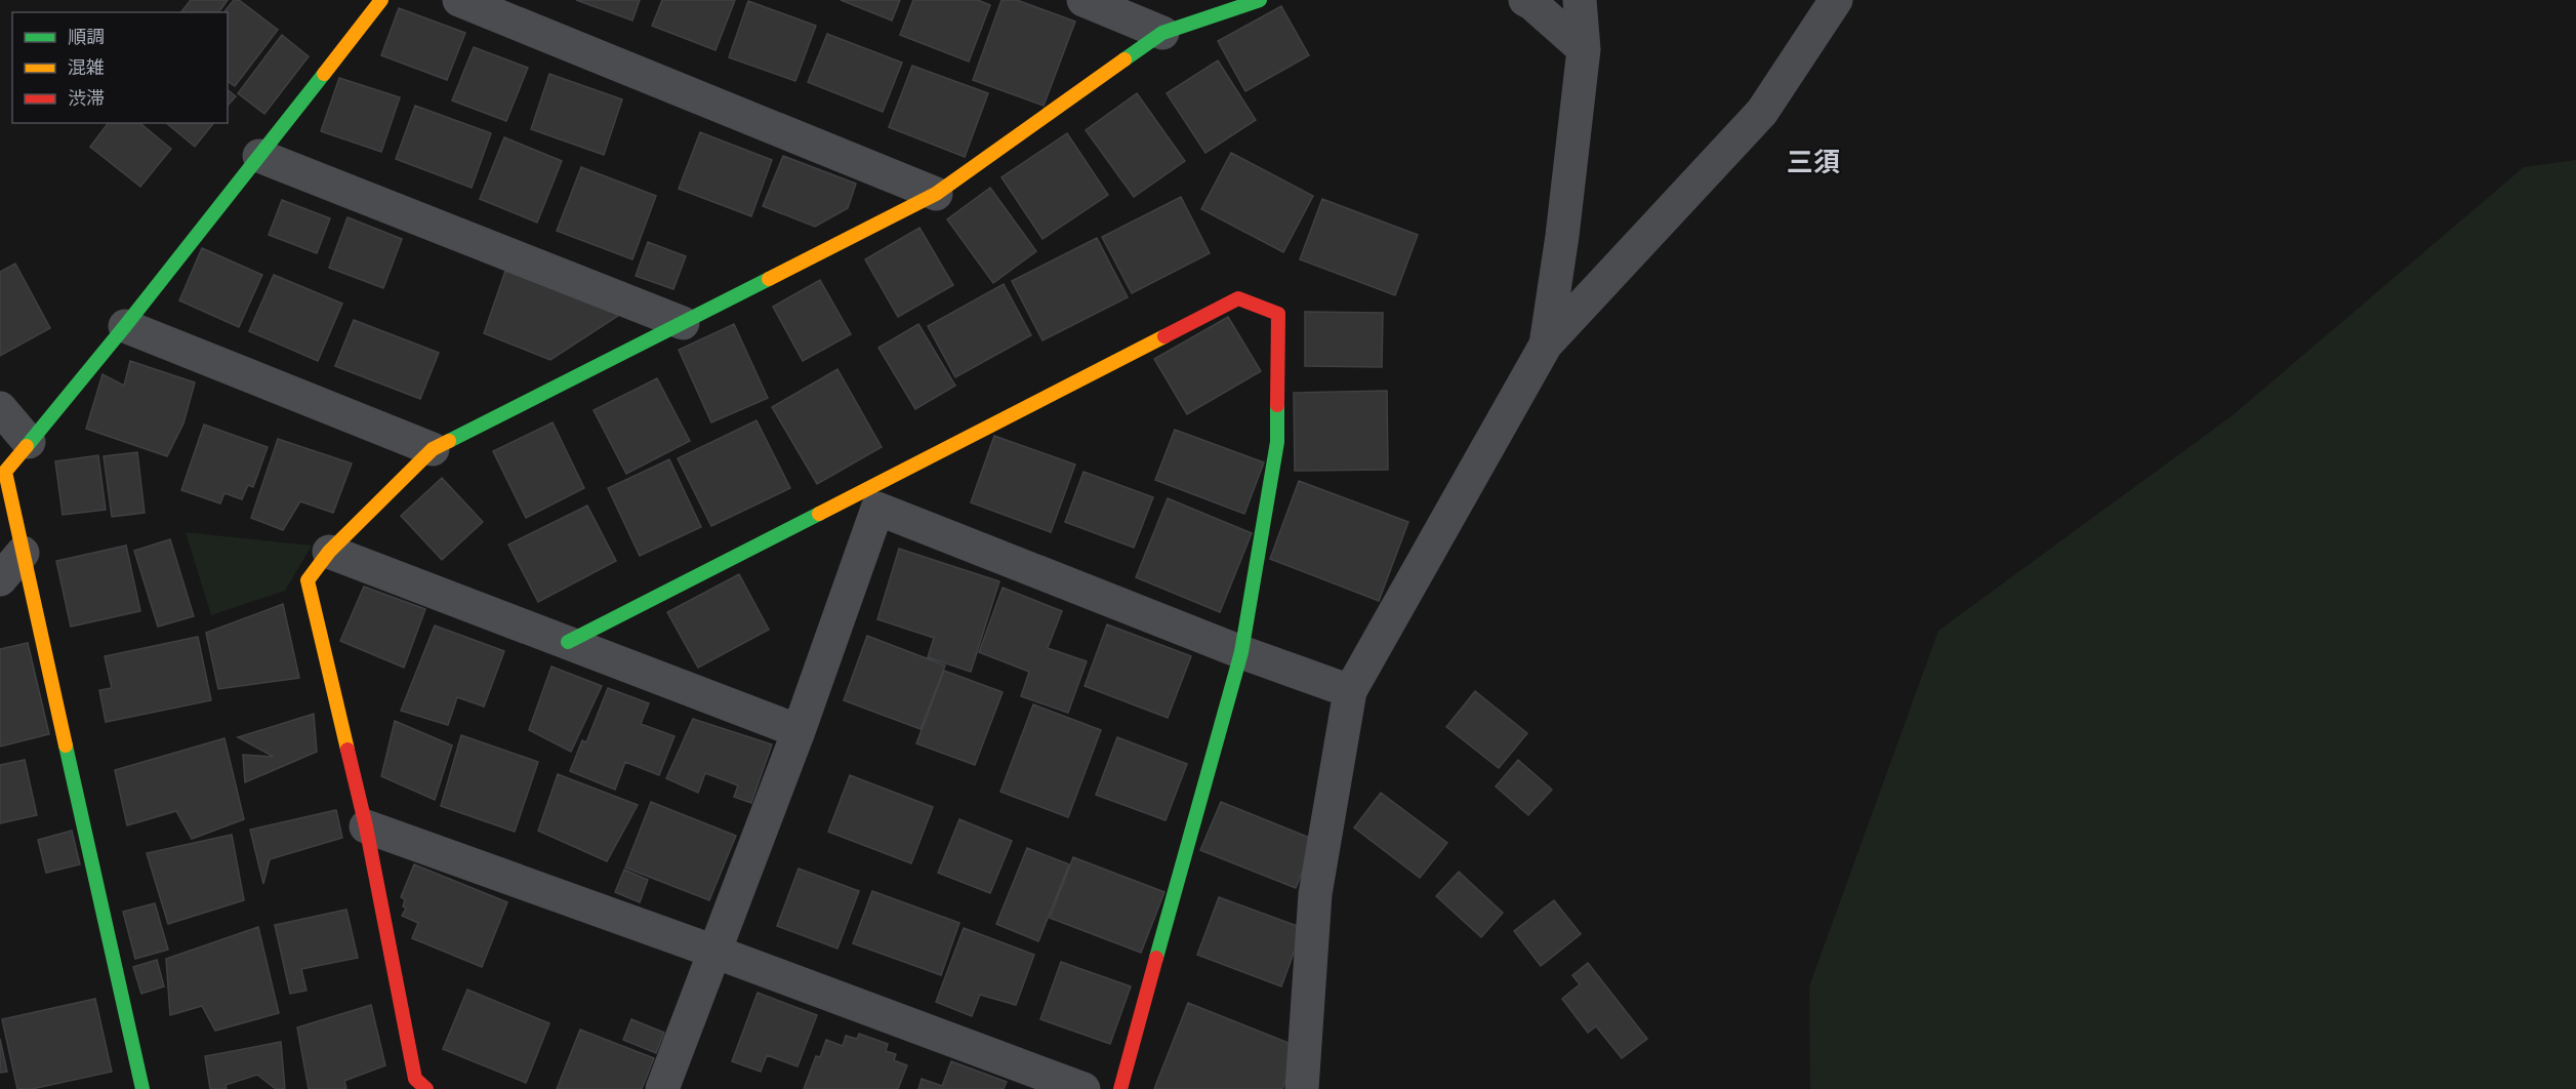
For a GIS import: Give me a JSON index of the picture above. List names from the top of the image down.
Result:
{
  "districts": ["三須"],
  "legend": ["順調", "混雑", "渋滞"]
}
